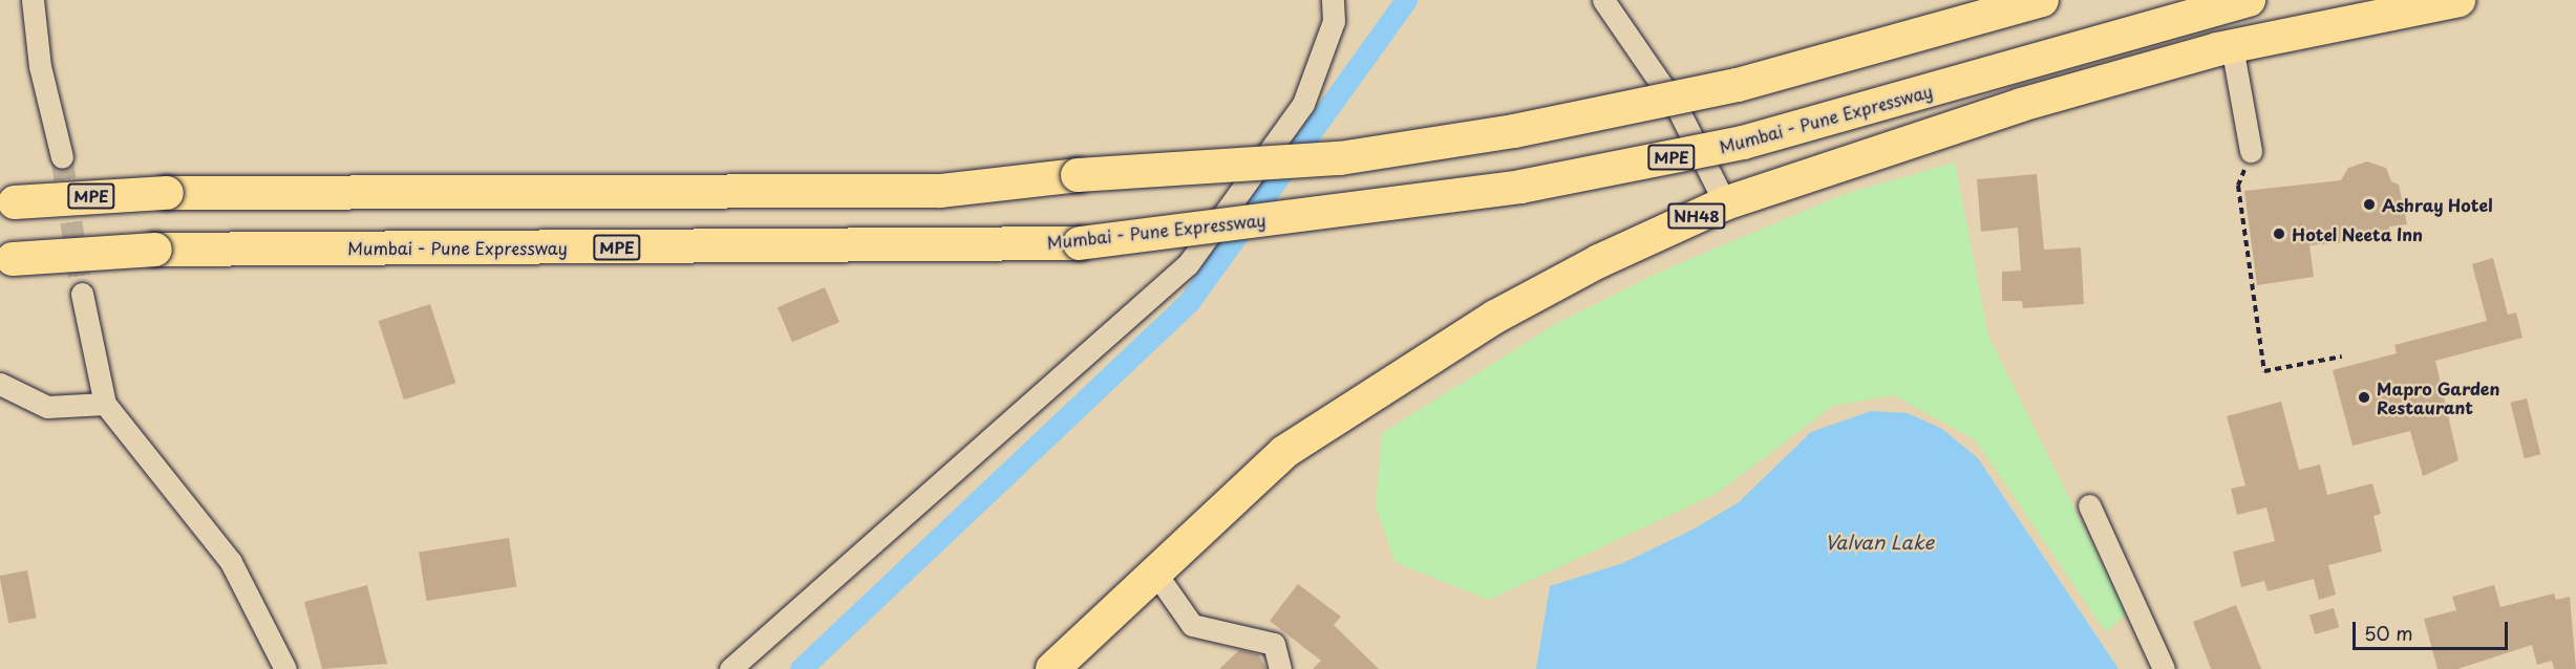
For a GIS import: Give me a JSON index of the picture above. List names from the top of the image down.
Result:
{
  "streets": {
    "highway": ["Mumbai - Pune Expressway", "MPE", "NH48"]
  },
  "water": ["Valvan Lake"],
  "places": ["Ashray Hotel", "Hotel Neeta Inn", "Mapro Garden Restaurant"],
  "scale_bar": "50 m"
}
